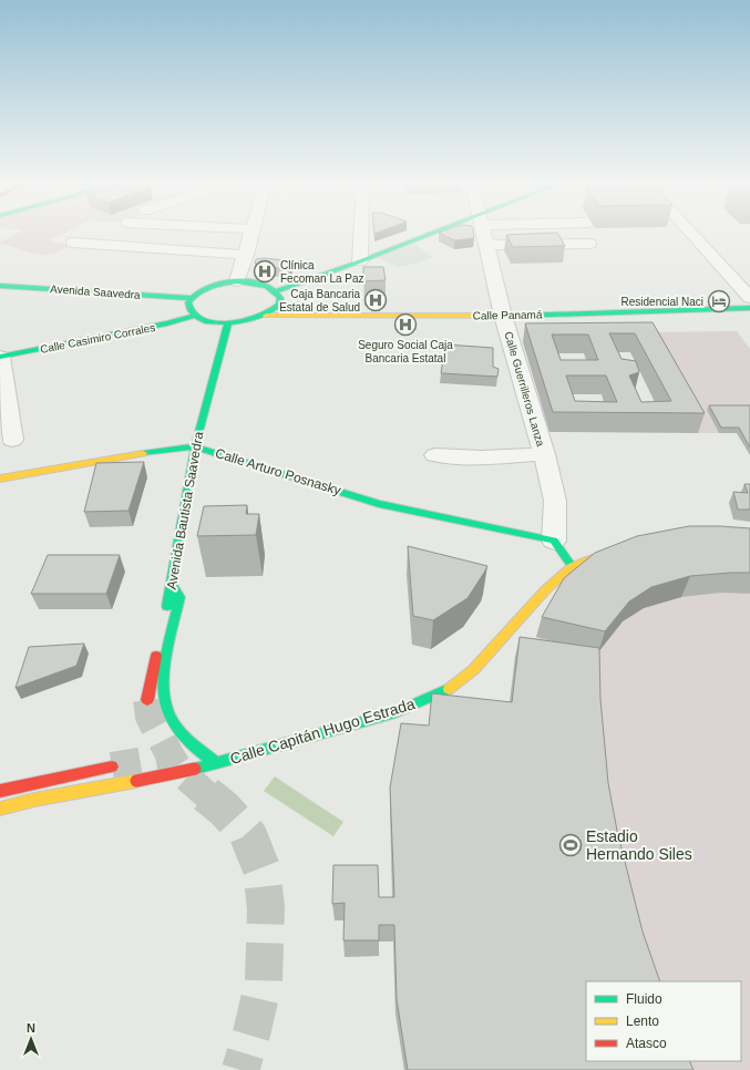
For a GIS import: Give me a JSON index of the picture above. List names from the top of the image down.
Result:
{
  "streets": {
    "main road": [
      "Avenida Saavedra",
      "Calle Panamá",
      "Calle Casimiro Corrales",
      "Calle Arturo Posnasky",
      "Avenida Bautista Saavedra",
      "Calle Capitán Hugo Estrada"
    ],
    "street": ["Calle Guerrilleros Lanza"]
  },
  "crossings": [
    ["Calle Panamá", "Calle Casimiro Corrales"],
    ["Calle Panamá", "Calle Guerrilleros Lanza"],
    ["Calle Panamá", "Avenida Bautista Saavedra"],
    ["Calle Guerrilleros Lanza", "Calle Arturo Posnasky"],
    ["Calle Arturo Posnasky", "Avenida Bautista Saavedra"]
  ],
  "places": {
    "hospital": ["Clínica Fecoman La Paz", "Caja Bancaria Estatal de Salud", "Seguro Social Caja Bancaria Estatal"],
    "hotel": ["Residencial Naci"],
    "sports": ["Estadio Hernando Siles"]
  },
  "legend": ["Fluido", "Lento", "Atasco"],
  "north": "top"
}
